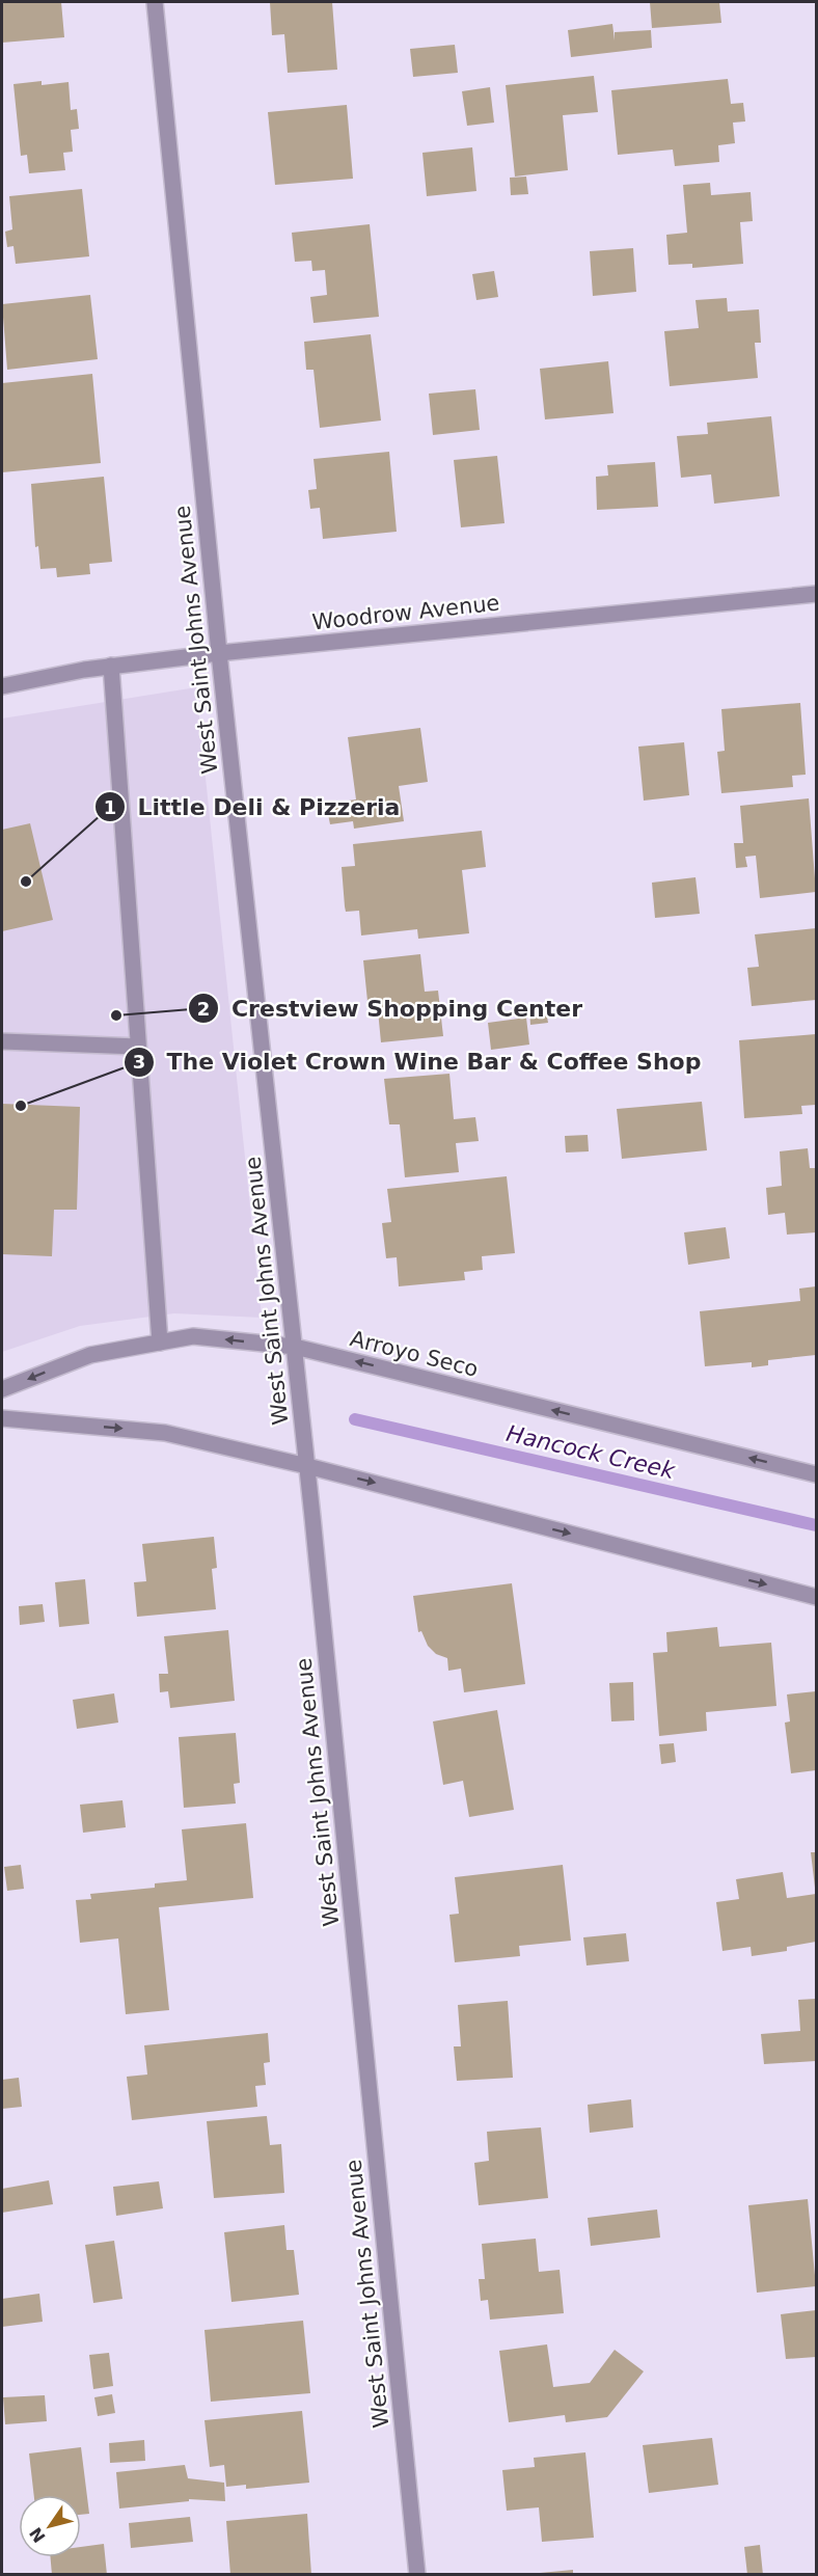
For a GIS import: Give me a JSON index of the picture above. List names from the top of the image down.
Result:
{
  "streets": {
    "street": ["Woodrow Avenue", "West Saint Johns Avenue", "Arroyo Seco"]
  },
  "crossings": [
    ["Woodrow Avenue", "West Saint Johns Avenue"],
    ["West Saint Johns Avenue", "Arroyo Seco"]
  ],
  "water": ["Hancock Creek"],
  "places": ["Little Deli & Pizzeria", "Crestview Shopping Center", "The Violet Crown Wine Bar & Coffee Shop"],
  "north": "bottom left"
}
